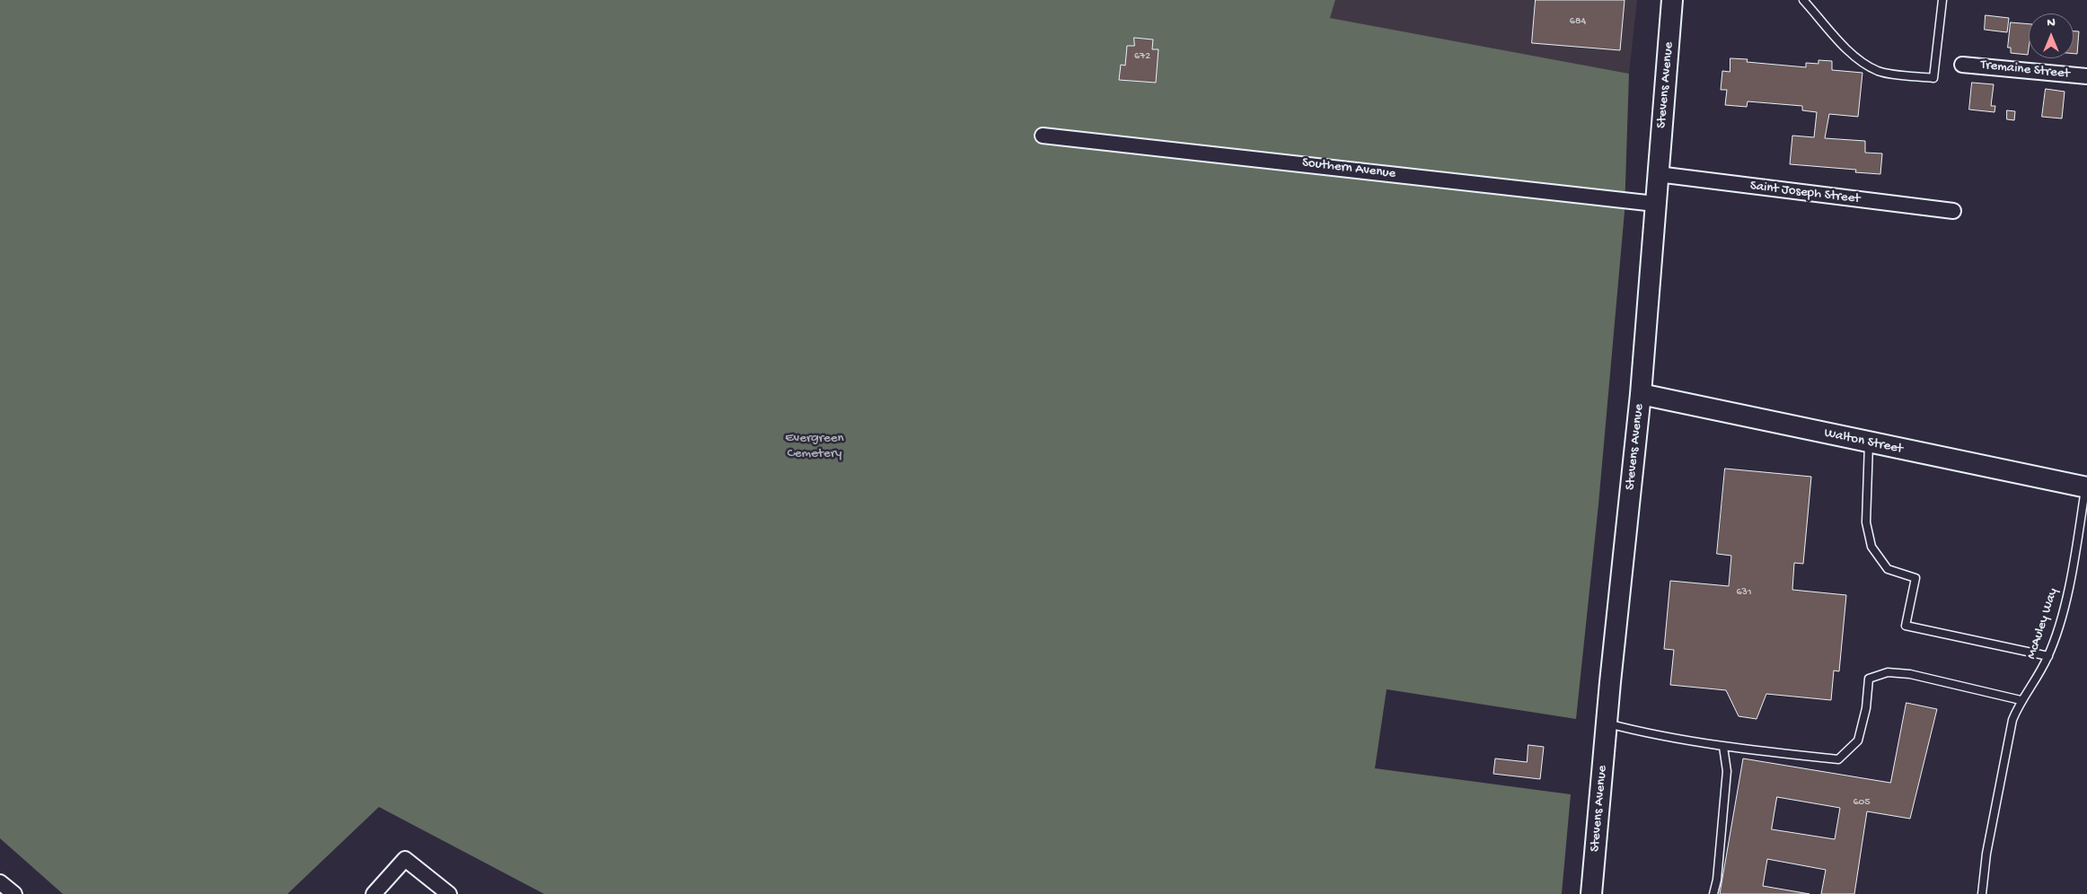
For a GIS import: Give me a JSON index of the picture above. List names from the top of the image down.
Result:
{
  "streets": {
    "main road": ["Stevens Avenue", "Walton Street"],
    "street": ["Tremaine Street", "Southern Avenue", "Saint Joseph Street"],
    "lane": ["McAuley Way"]
  },
  "crossings": [
    ["Stevens Avenue", "Southern Avenue"],
    ["Stevens Avenue", "Saint Joseph Street"],
    ["Stevens Avenue", "Walton Street"],
    ["Walton Street", "McAuley Way"]
  ],
  "parks": ["Evergreen Cemetery"],
  "house_numbers": [
    "684",
    "672",
    "631",
    "605"
  ],
  "north": "top"
}
